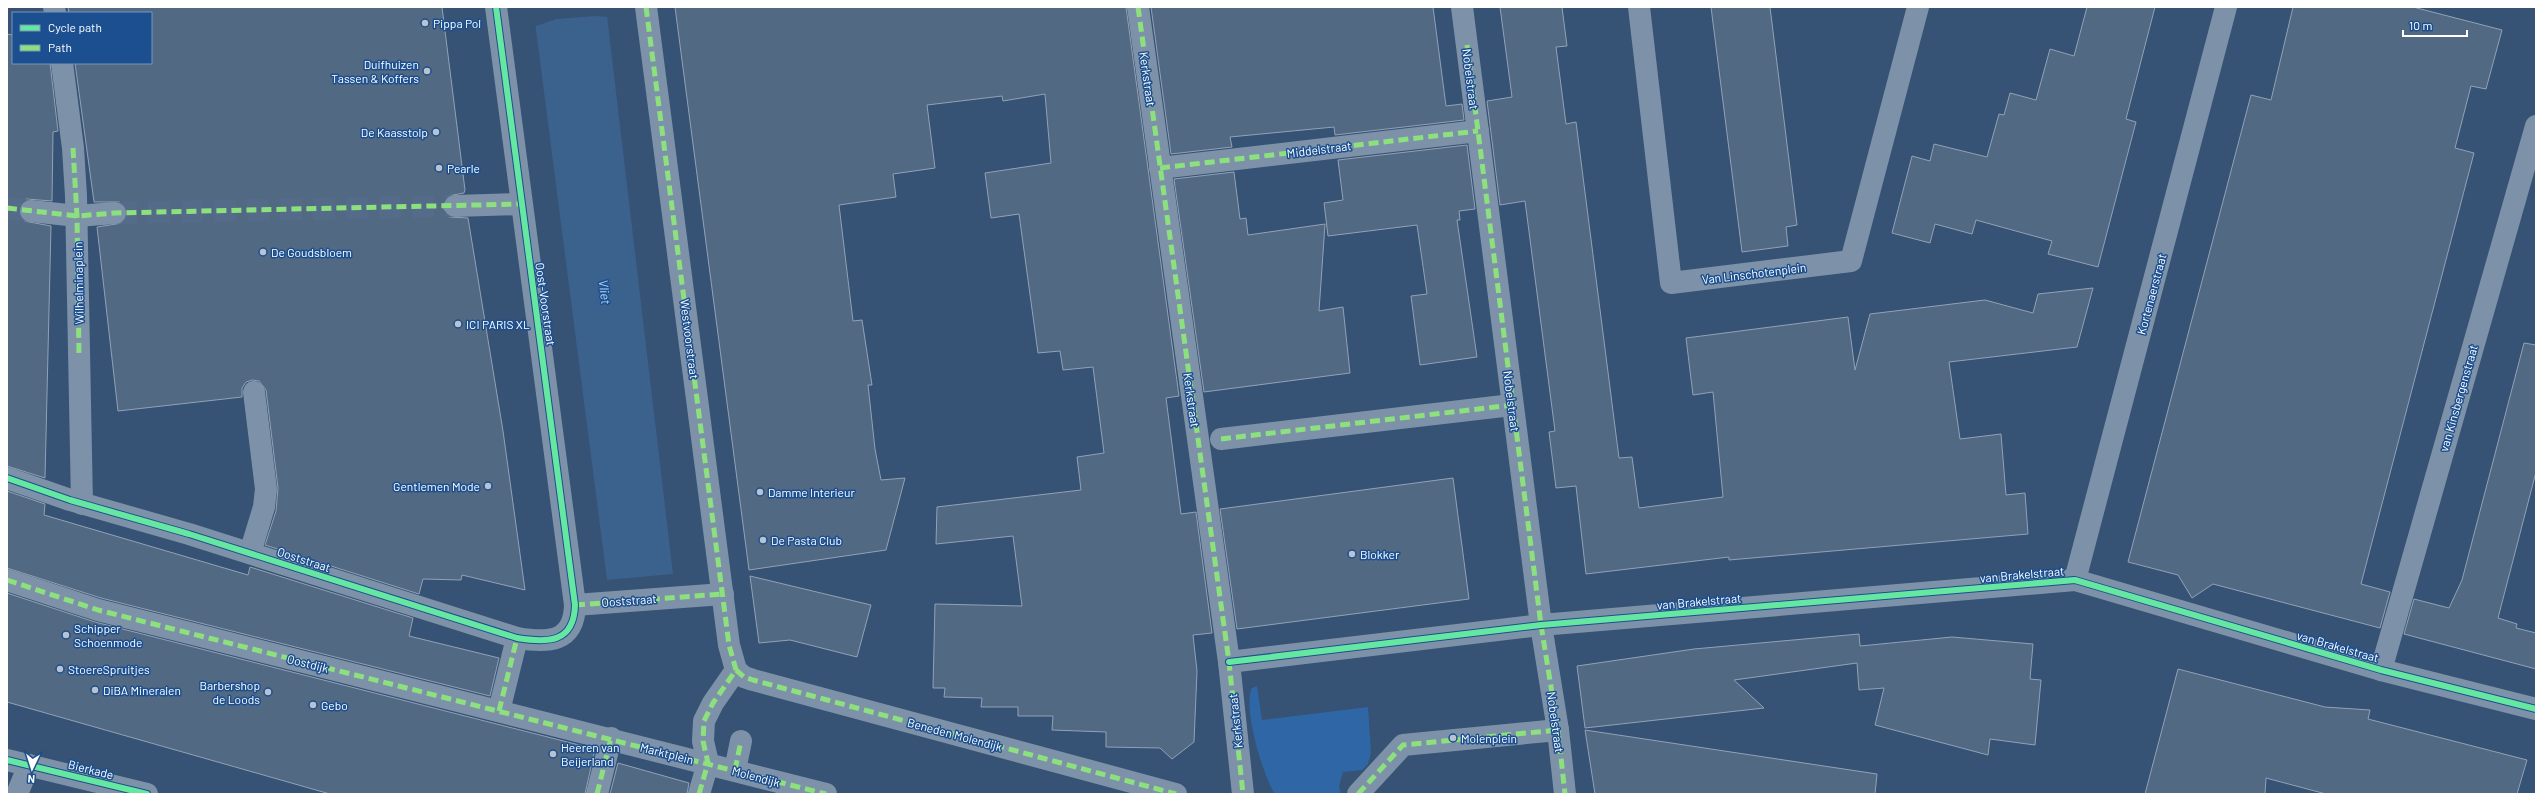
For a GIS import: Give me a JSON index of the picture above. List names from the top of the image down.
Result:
{
  "streets": {
    "street": [
      "Kerkstraat",
      "Nobelstraat",
      "Middelstraat",
      "Van Linschotenplein",
      "Wilhelminaplein",
      "Kortenaerstraat",
      "Oost-Voorstraat",
      "Westvoorstraat",
      "van Kinsbergenstraat",
      "Ooststraat",
      "van Brakelstraat",
      "Oostdijk",
      "Beneden Molendijk",
      "Marktplein",
      "Bierkade",
      "Molendijk"
    ]
  },
  "crossings": [
    ["Kerkstraat", "Middelstraat"],
    ["Kerkstraat", "van Brakelstraat"],
    ["Nobelstraat", "Middelstraat"],
    ["Nobelstraat", "van Brakelstraat"],
    ["Wilhelminaplein", "Ooststraat"],
    ["Kortenaerstraat", "van Brakelstraat"],
    ["Oost-Voorstraat", "Ooststraat"],
    ["Westvoorstraat", "Ooststraat"],
    ["Westvoorstraat", "Beneden Molendijk"],
    ["Westvoorstraat", "Marktplein"],
    ["van Kinsbergenstraat", "van Brakelstraat"],
    ["Oostdijk", "Marktplein"],
    ["Beneden Molendijk", "Marktplein"],
    ["Marktplein", "Molendijk"]
  ],
  "water": ["Vliet"],
  "places": [
    "Pippa Pol",
    "Duifhuizen Tassen & Koffers",
    "De Kaasstolp",
    "Pearle",
    "De Goudsbloem",
    "ICI PARIS XL",
    "Gentlemen Mode",
    "Damme Interieur",
    "De Pasta Club",
    "Blokker",
    "Schipper Schoenmode",
    "StoereSpruitjes",
    "DiBA Mineralen",
    "Barbershop de Loods",
    "Gebo",
    "Molenplein",
    "Heeren van Beijerland"
  ],
  "legend": ["Cycle path", "Path"],
  "scale_bar": "10 m",
  "north": "bottom"
}
